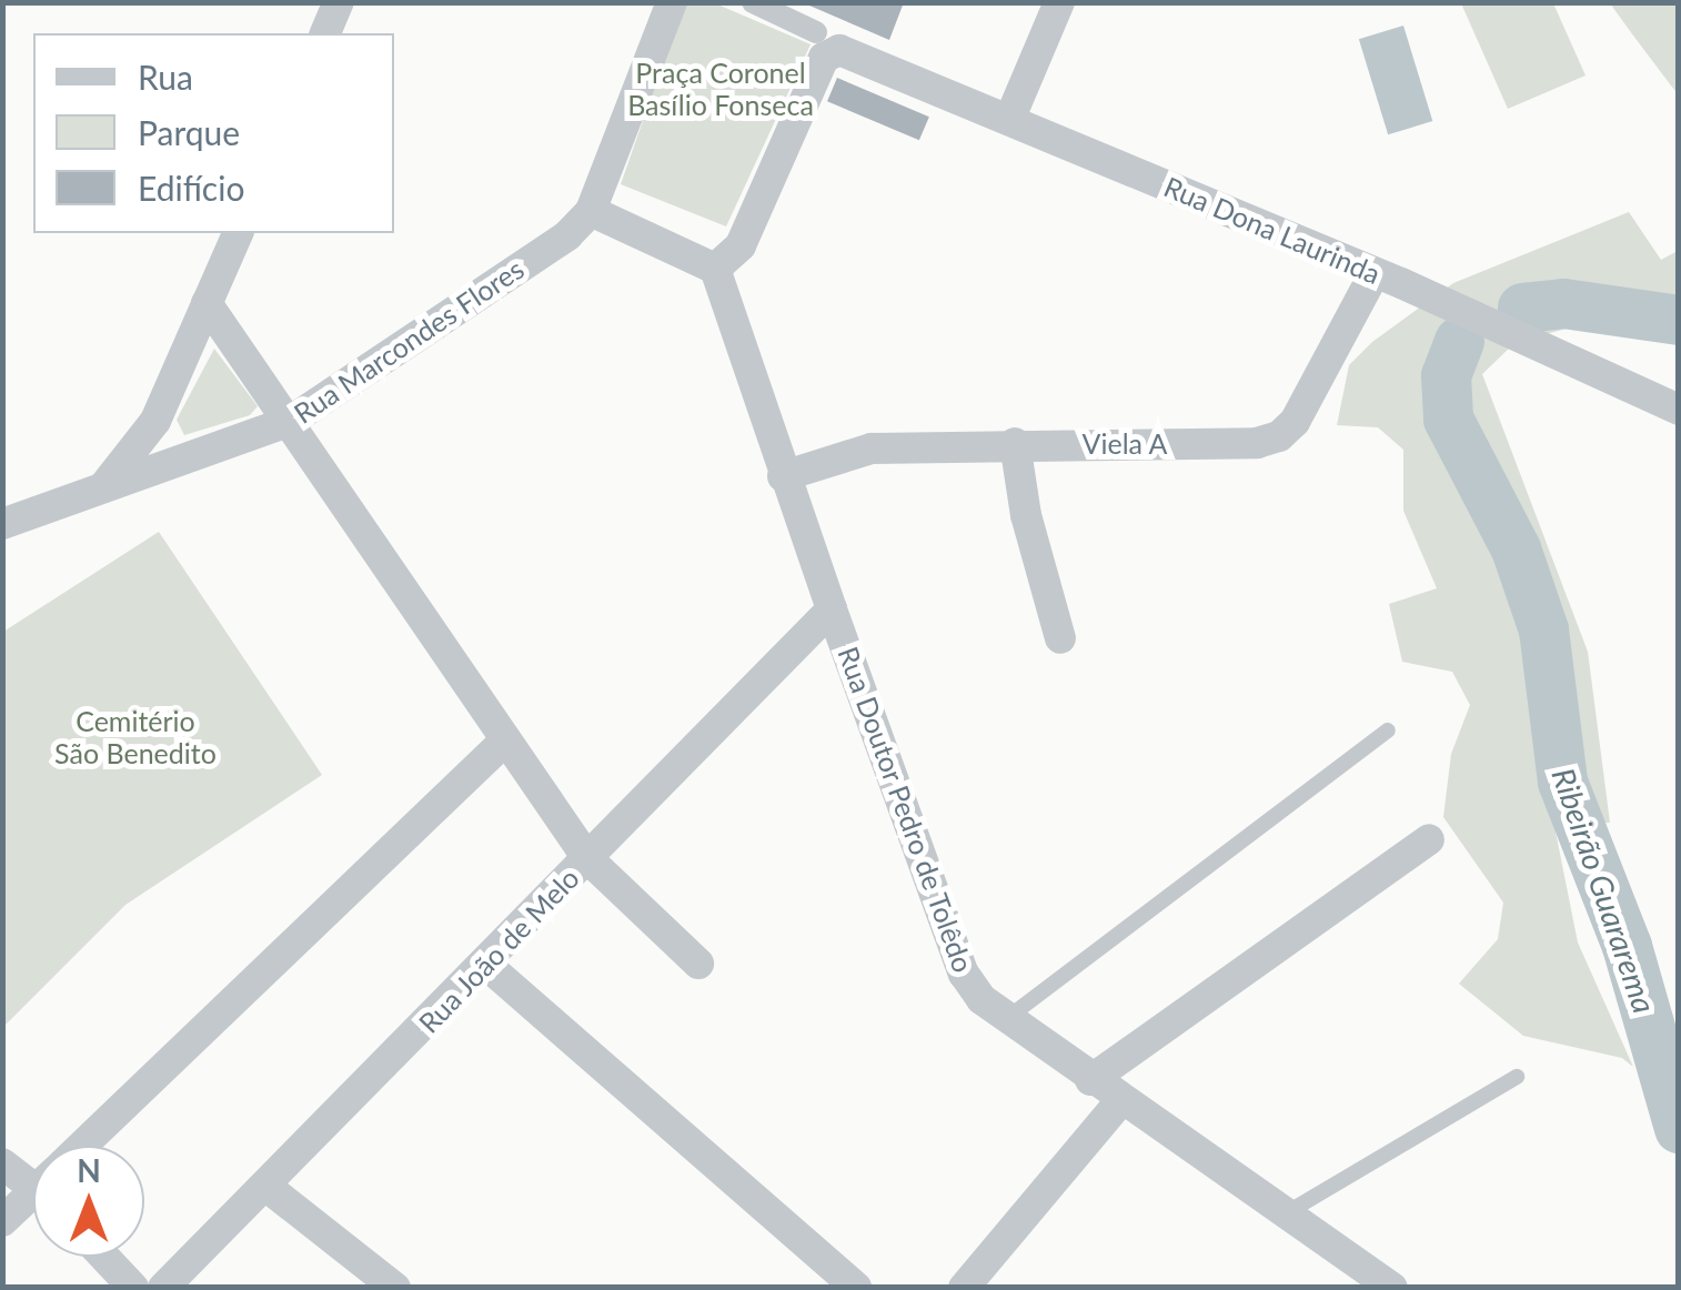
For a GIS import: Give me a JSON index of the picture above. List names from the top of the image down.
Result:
{
  "streets": {
    "street": [
      "Rua Dona Laurinda",
      "Rua Marcondes Flores",
      "Viela A",
      "Rua Doutor Pedro de Tolêdo",
      "Rua João de Melo"
    ]
  },
  "crossings": [
    ["Rua Dona Laurinda", "Viela A"],
    ["Rua Dona Laurinda", "Rua Doutor Pedro de Tolêdo"],
    ["Viela A", "Rua Doutor Pedro de Tolêdo"],
    ["Rua Doutor Pedro de Tolêdo", "Rua João de Melo"]
  ],
  "water": ["Ribeirão Guararema"],
  "parks": ["Praça Coronel Basílio Fonseca", "Cemitério São Benedito"],
  "legend": ["Rua", "Parque", "Edifício"],
  "north": "top"
}
